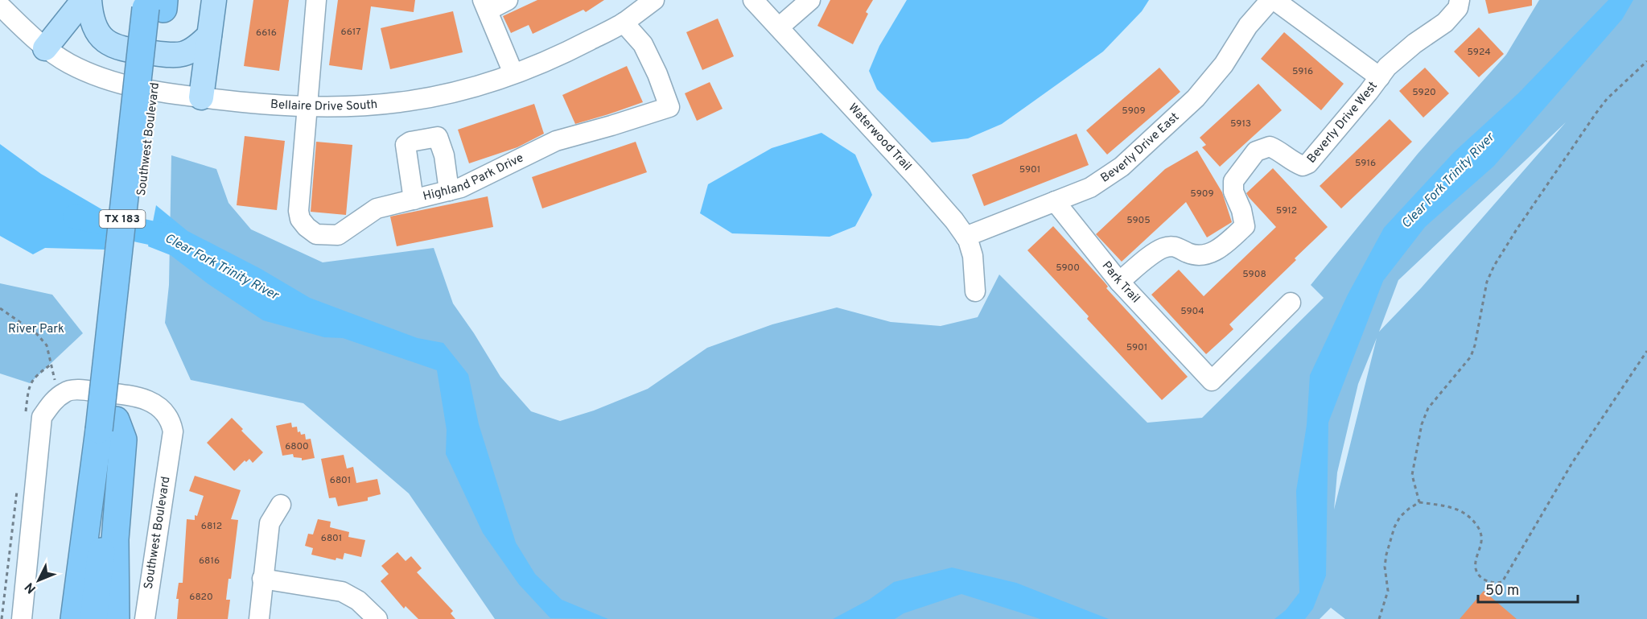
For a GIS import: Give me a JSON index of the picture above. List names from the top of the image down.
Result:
{
  "streets": {
    "highway": ["Southwest Boulevard", "TX 183"],
    "street": [
      "Bellaire Drive South",
      "Beverly Drive West",
      "Waterwood Trail",
      "Beverly Drive East",
      "Highland Park Drive",
      "Park Trail"
    ]
  },
  "crossings": [
    ["Bellaire Drive South", "Highland Park Drive"],
    ["Beverly Drive West", "Park Trail"],
    ["Waterwood Trail", "Beverly Drive East"],
    ["Beverly Drive East", "Park Trail"]
  ],
  "water": ["Clear Fork Trinity River"],
  "parks": ["River Park"],
  "house_numbers": [
    "6617",
    "6616",
    "5924",
    "5916",
    "5920",
    "5909",
    "5913",
    "5916",
    "5901",
    "5909",
    "5912",
    "5905",
    "5900",
    "5908",
    "5904",
    "5901",
    "6800",
    "6801",
    "6812",
    "6801",
    "6816",
    "6820"
  ],
  "scale_bar": "50 m",
  "north": "bottom left"
}
